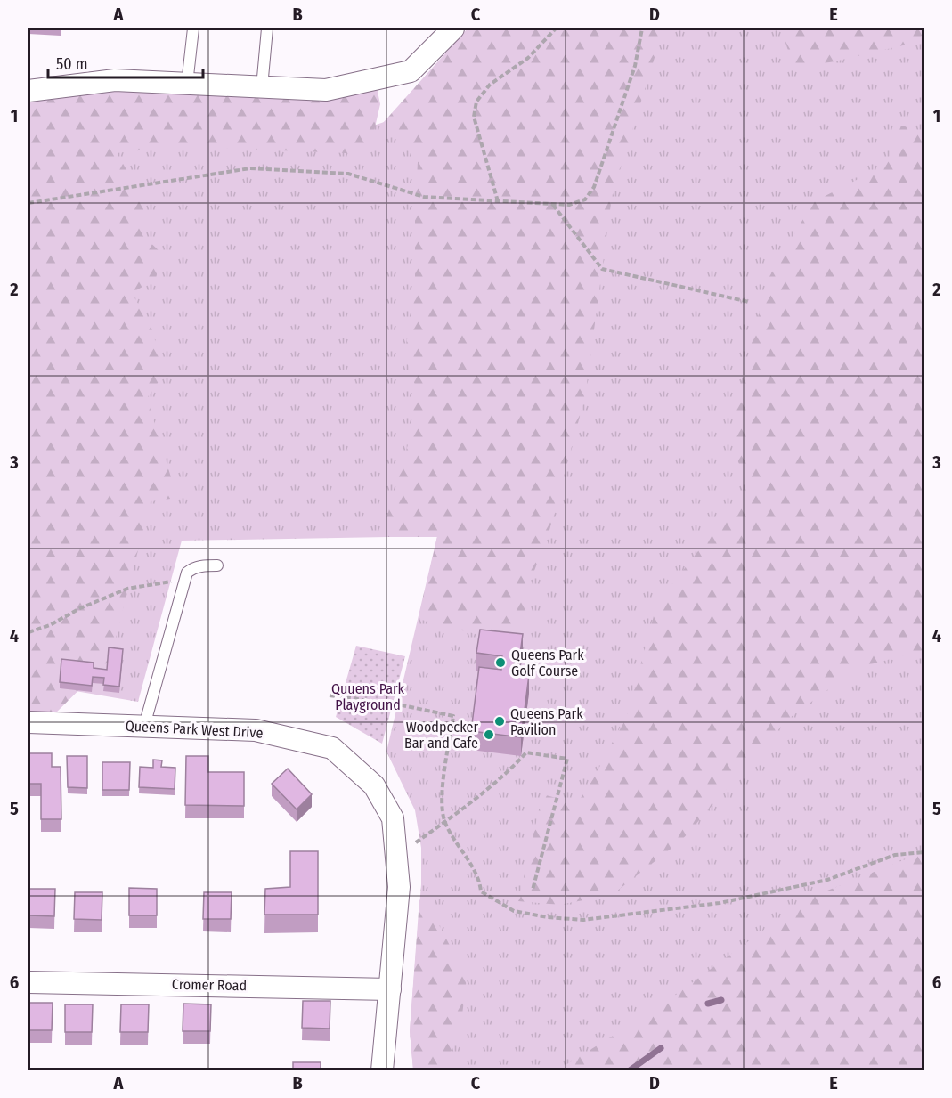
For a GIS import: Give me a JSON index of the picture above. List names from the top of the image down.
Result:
{
  "streets": {
    "street": ["Queens Park West Drive", "Cromer Road"]
  },
  "crossings": [
    ["Queens Park West Drive", "Cromer Road"]
  ],
  "parks": ["Quuens Park Playground"],
  "places": ["Queens Park Golf Course", "Queens Park Pavilion", "Woodpecker Bar and Cafe"],
  "scale_bar": "50 m",
  "grid": {
    "columns": [
      "A",
      "B",
      "C",
      "D",
      "E"
    ],
    "rows": [
      "1",
      "2",
      "3",
      "4",
      "5",
      "6"
    ]
  }
}
